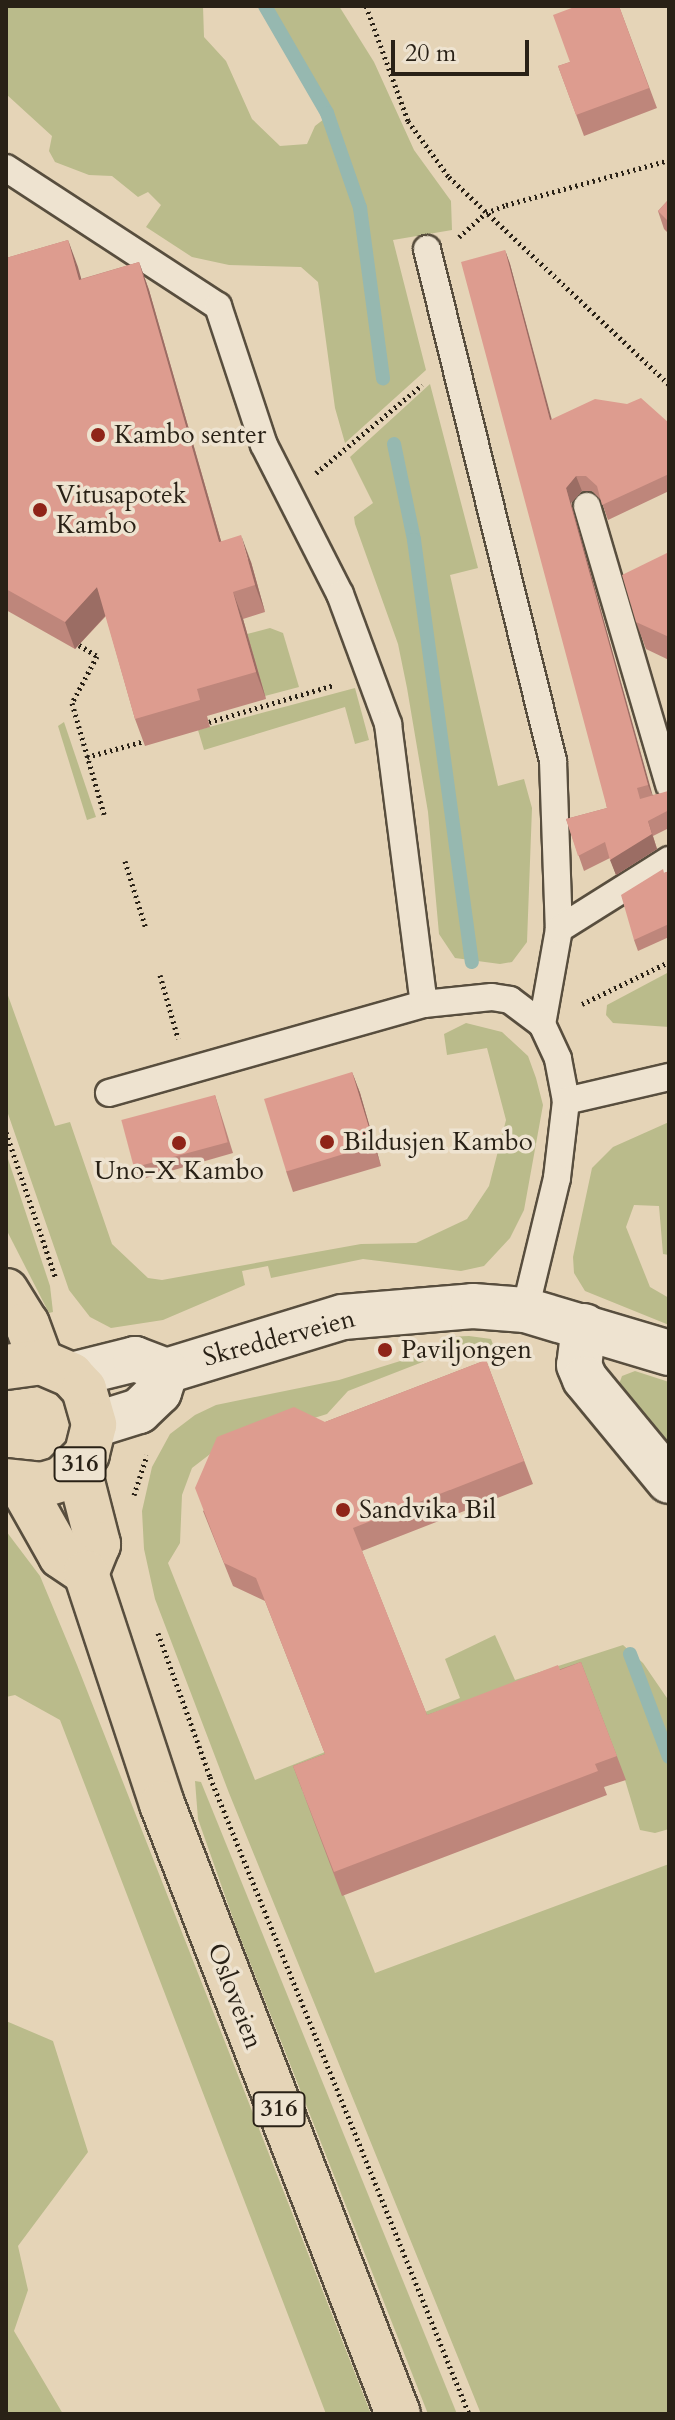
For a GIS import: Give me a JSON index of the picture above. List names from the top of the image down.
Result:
{
  "streets": {
    "main road": ["316", "Osloveien"],
    "street": ["Skredderveien"]
  },
  "crossings": [
    ["316", "Osloveien"]
  ],
  "places": [
    "Kambo senter",
    "Vitusapotek Kambo",
    "Bildusjen Kambo",
    "Uno-X Kambo",
    "Paviljongen",
    "Sandvika Bil"
  ],
  "scale_bar": "20 m"
}
